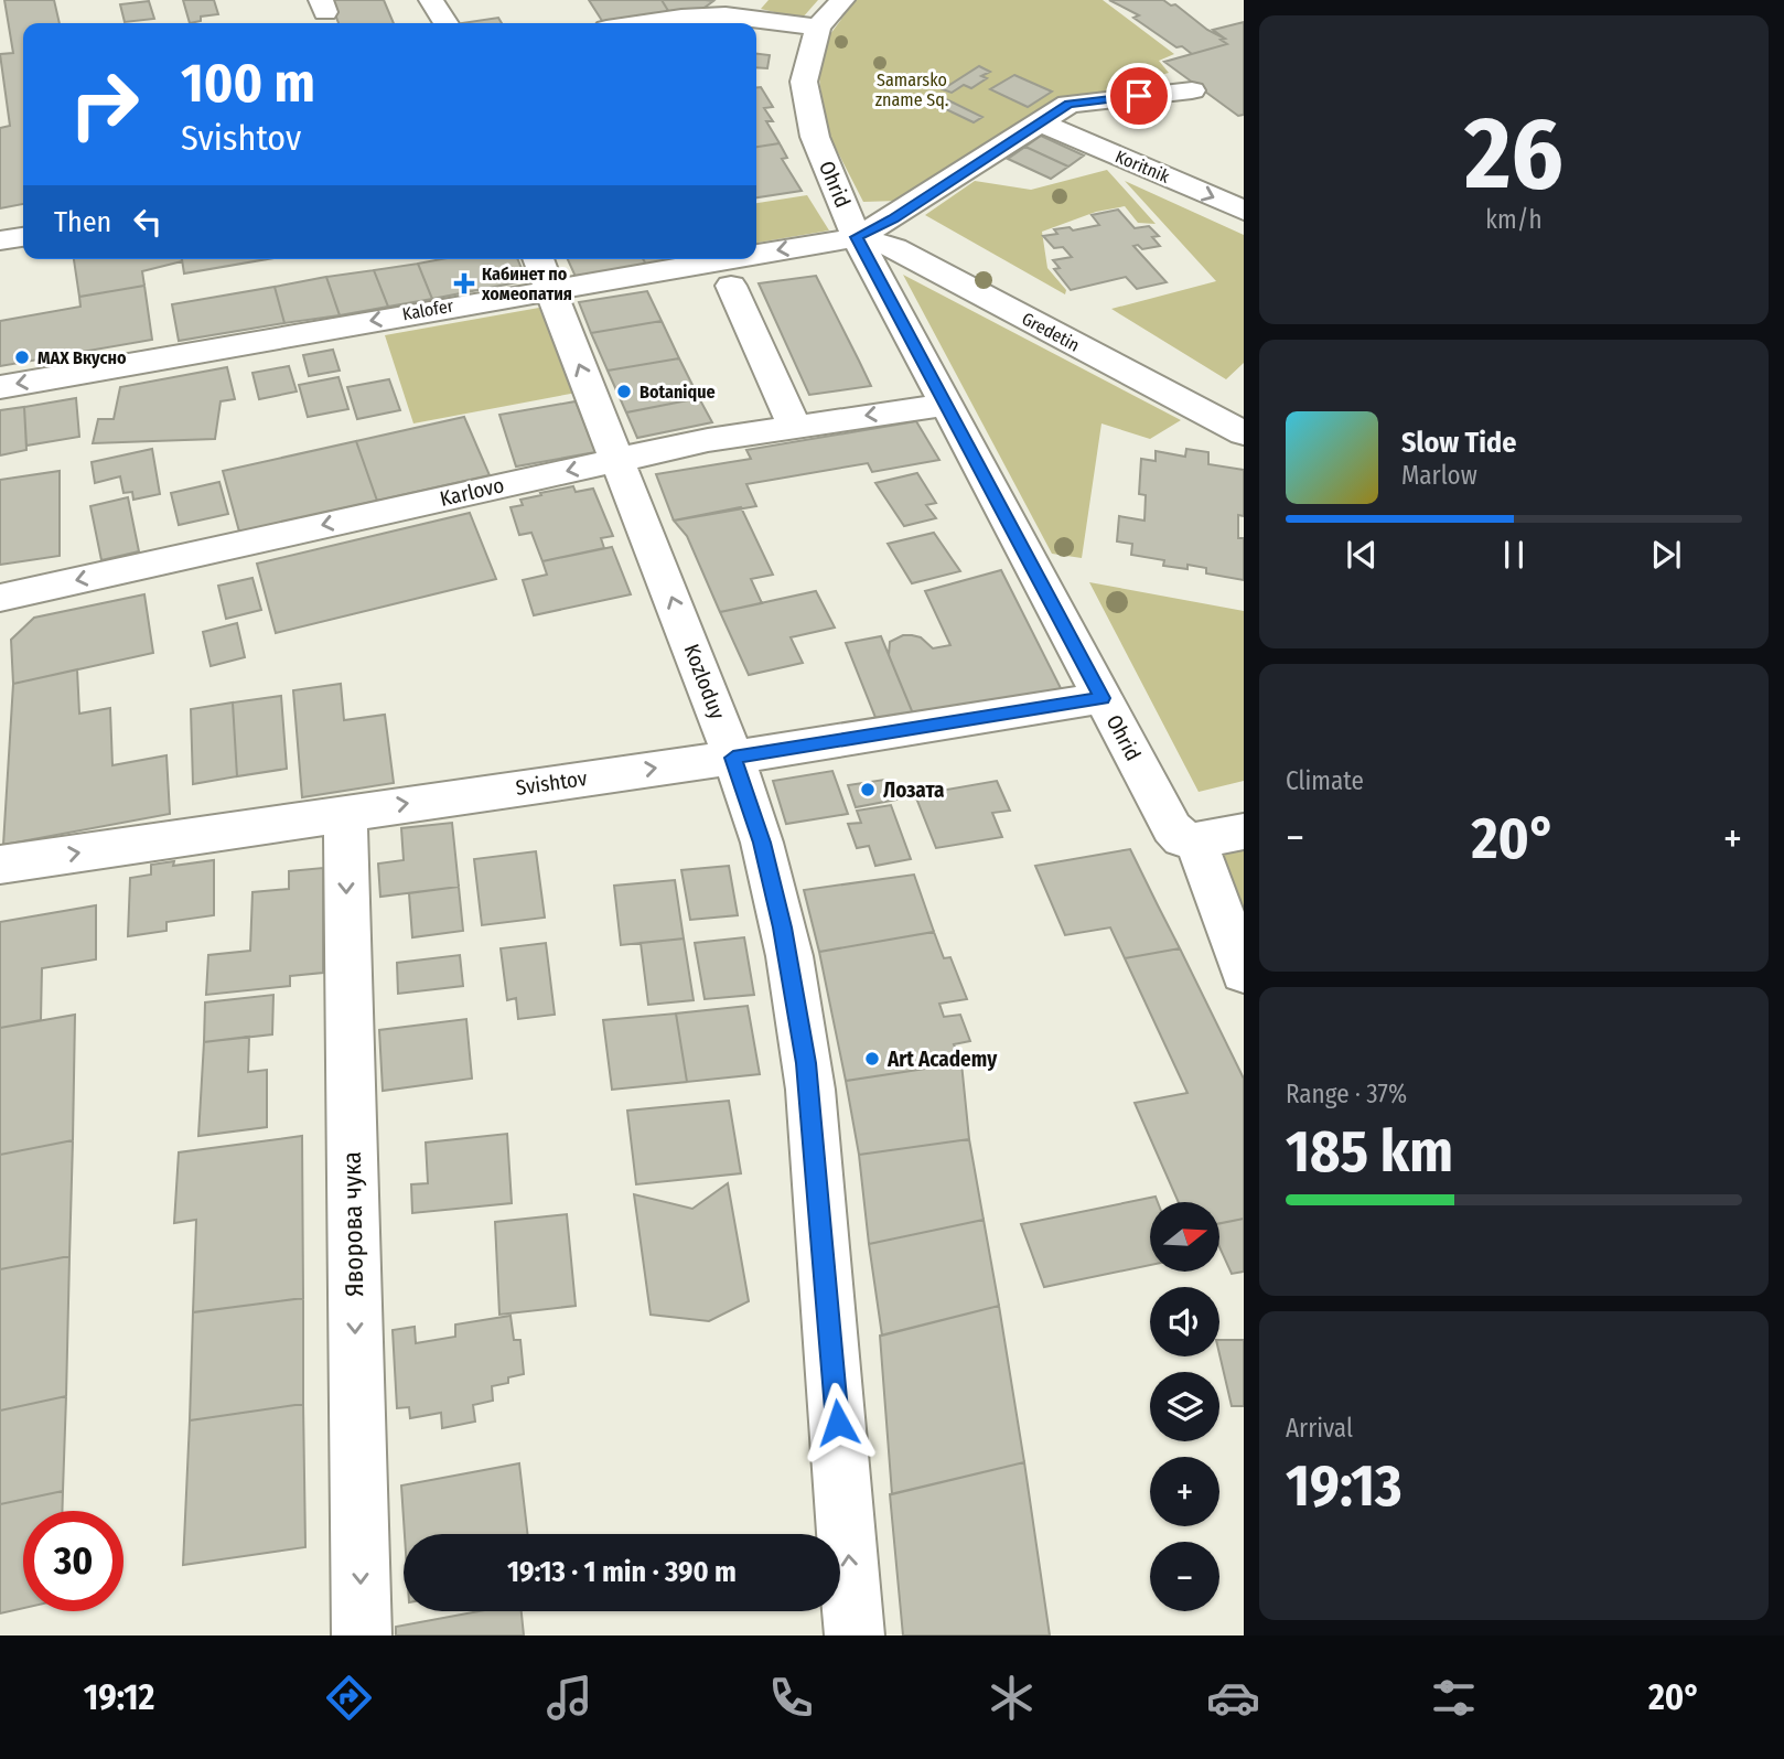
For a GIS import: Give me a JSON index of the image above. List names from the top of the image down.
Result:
{
  "streets": {
    "street": [
      "Koritnik",
      "Ohrid",
      "Kalofer",
      "Gredetin",
      "Karlovo",
      "Kozloduy",
      "Svishtov",
      "Яворова чука"
    ]
  },
  "crossings": [
    ["Ohrid", "Kalofer"],
    ["Ohrid", "Gredetin"],
    ["Ohrid", "Karlovo"],
    ["Ohrid", "Svishtov"],
    ["Kalofer", "Gredetin"],
    ["Kalofer", "Kozloduy"],
    ["Karlovo", "Kozloduy"],
    ["Kozloduy", "Svishtov"],
    ["Svishtov", "Яворова чука"]
  ],
  "one_way": [
    "Koritnik",
    "Kalofer",
    "Karlovo",
    "Kozloduy",
    "Svishtov",
    "Яворова чука"
  ],
  "parks": ["Samarsko zname Sq."],
  "places": {
    "health": ["Кабинет по хомеопатия"],
    "other": [
      "MAX Вкусно",
      "Botanique",
      "Лозата",
      "Art Academy"
    ]
  },
  "north": "right",
  "page": {
    "tile": [
      ["26", "km/h"],
      "Climate",
      ["Range · 37%", "185 km"],
      ["Arrival", "19:13"]
    ],
    "turn": ["100 m", "Svishtov"],
    "then": "Then",
    "song": ["Slow Tide", "Marlow"],
    "heat": ["−", "20°", "+"],
    "map_buttons": ["+", "−"],
    "limit": "30",
    "trip": "19:13 · 1 min · 390 m",
    "tabs": ["19:12", "20°"]
  }
}
